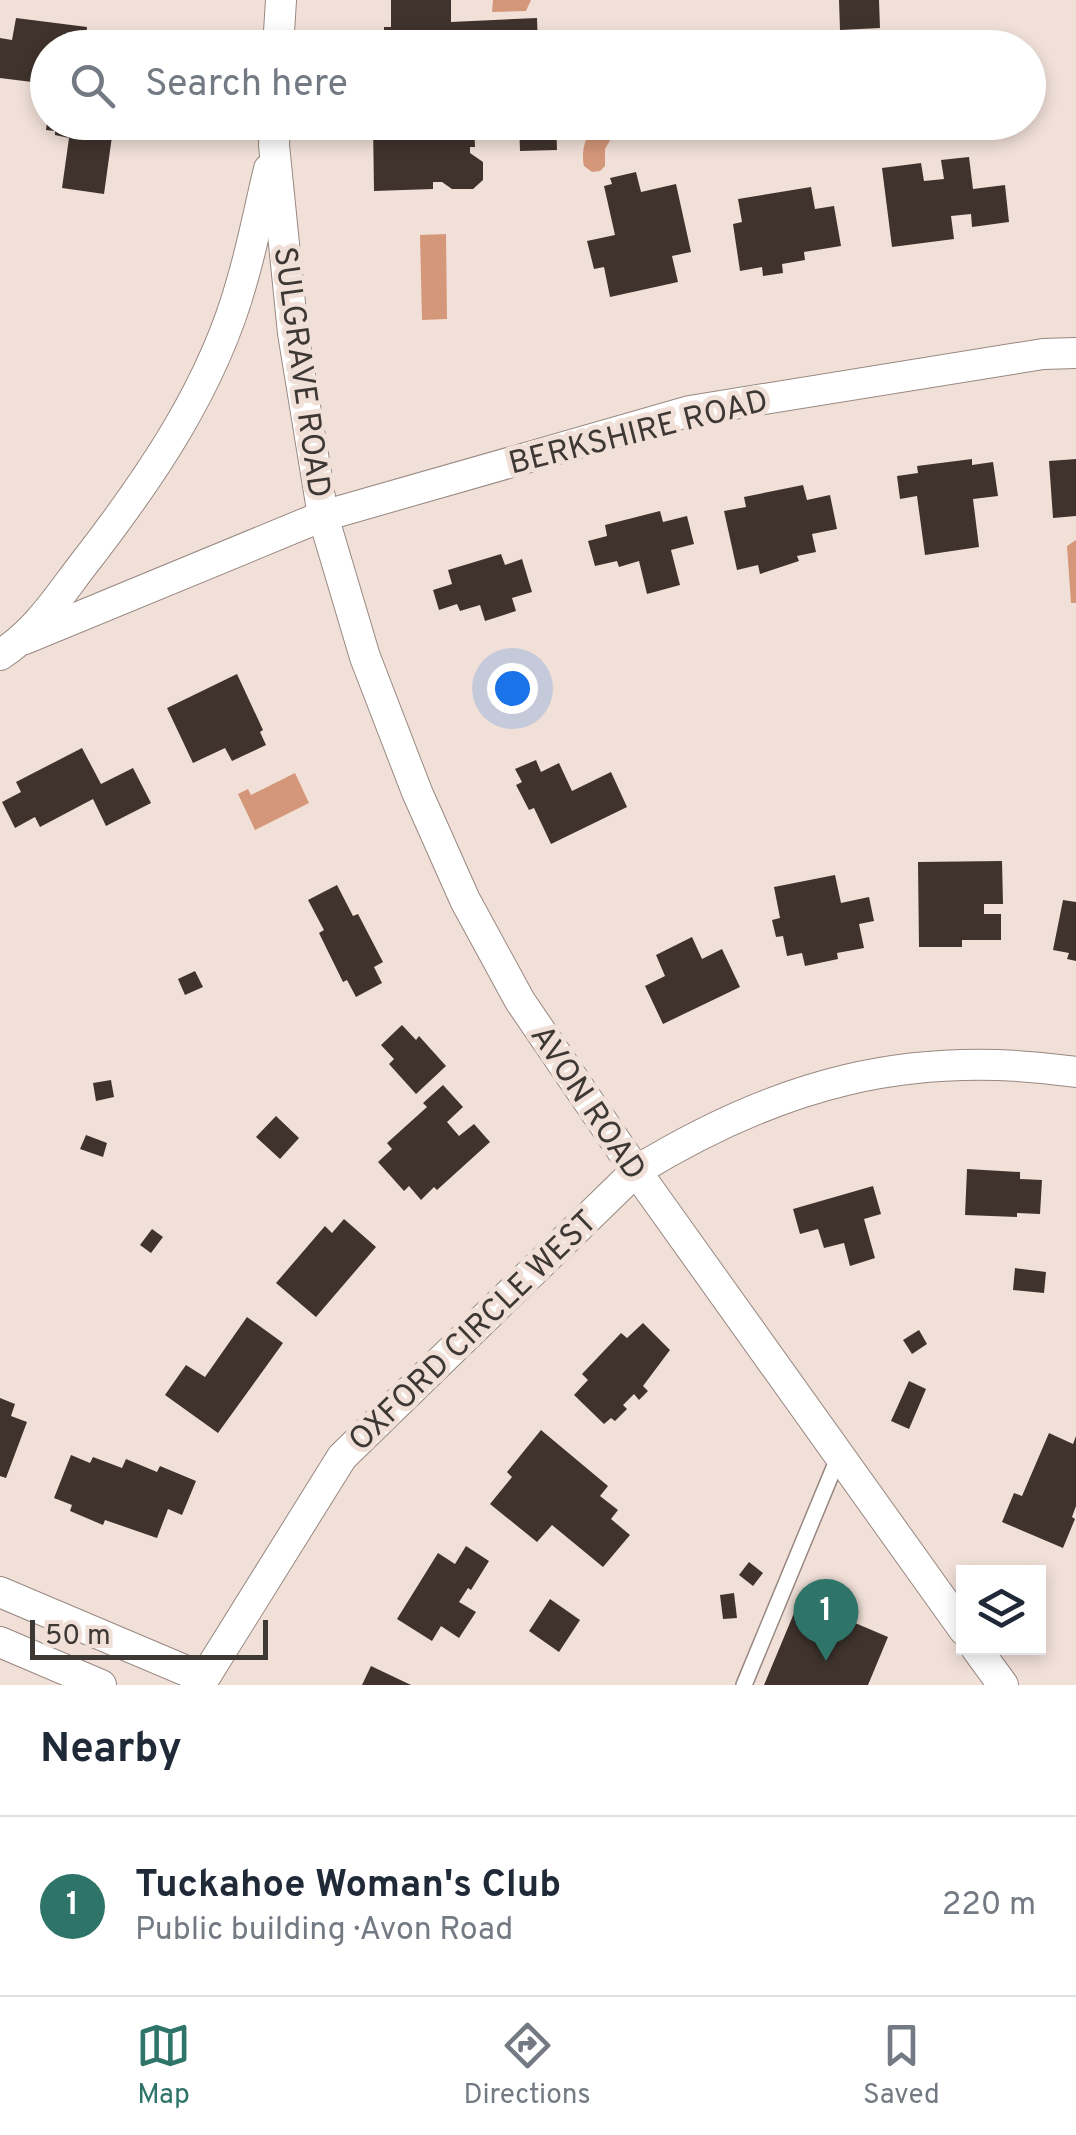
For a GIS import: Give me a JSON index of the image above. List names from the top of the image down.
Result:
{
  "streets": {
    "street": [
      "SULGRAVE ROAD",
      "BERKSHIRE ROAD",
      "AVON ROAD",
      "OXFORD CIRCLE WEST"
    ]
  },
  "crossings": [
    ["SULGRAVE ROAD", "BERKSHIRE ROAD"],
    ["SULGRAVE ROAD", "AVON ROAD"],
    ["BERKSHIRE ROAD", "AVON ROAD"],
    ["AVON ROAD", "OXFORD CIRCLE WEST"]
  ],
  "scale_bar": "50 m",
  "page": {
    "search": "Search here",
    "pins": "1",
    "scale": "50 m",
    "heading": "Nearby",
    "list": [
      {
        "mark": "1",
        "name": "Tuckahoe Woman's Club",
        "note": "Public building · Avon Road",
        "value": "220 m"
      }
    ],
    "nav": ["Map", "Directions", "Saved"]
  }
}
